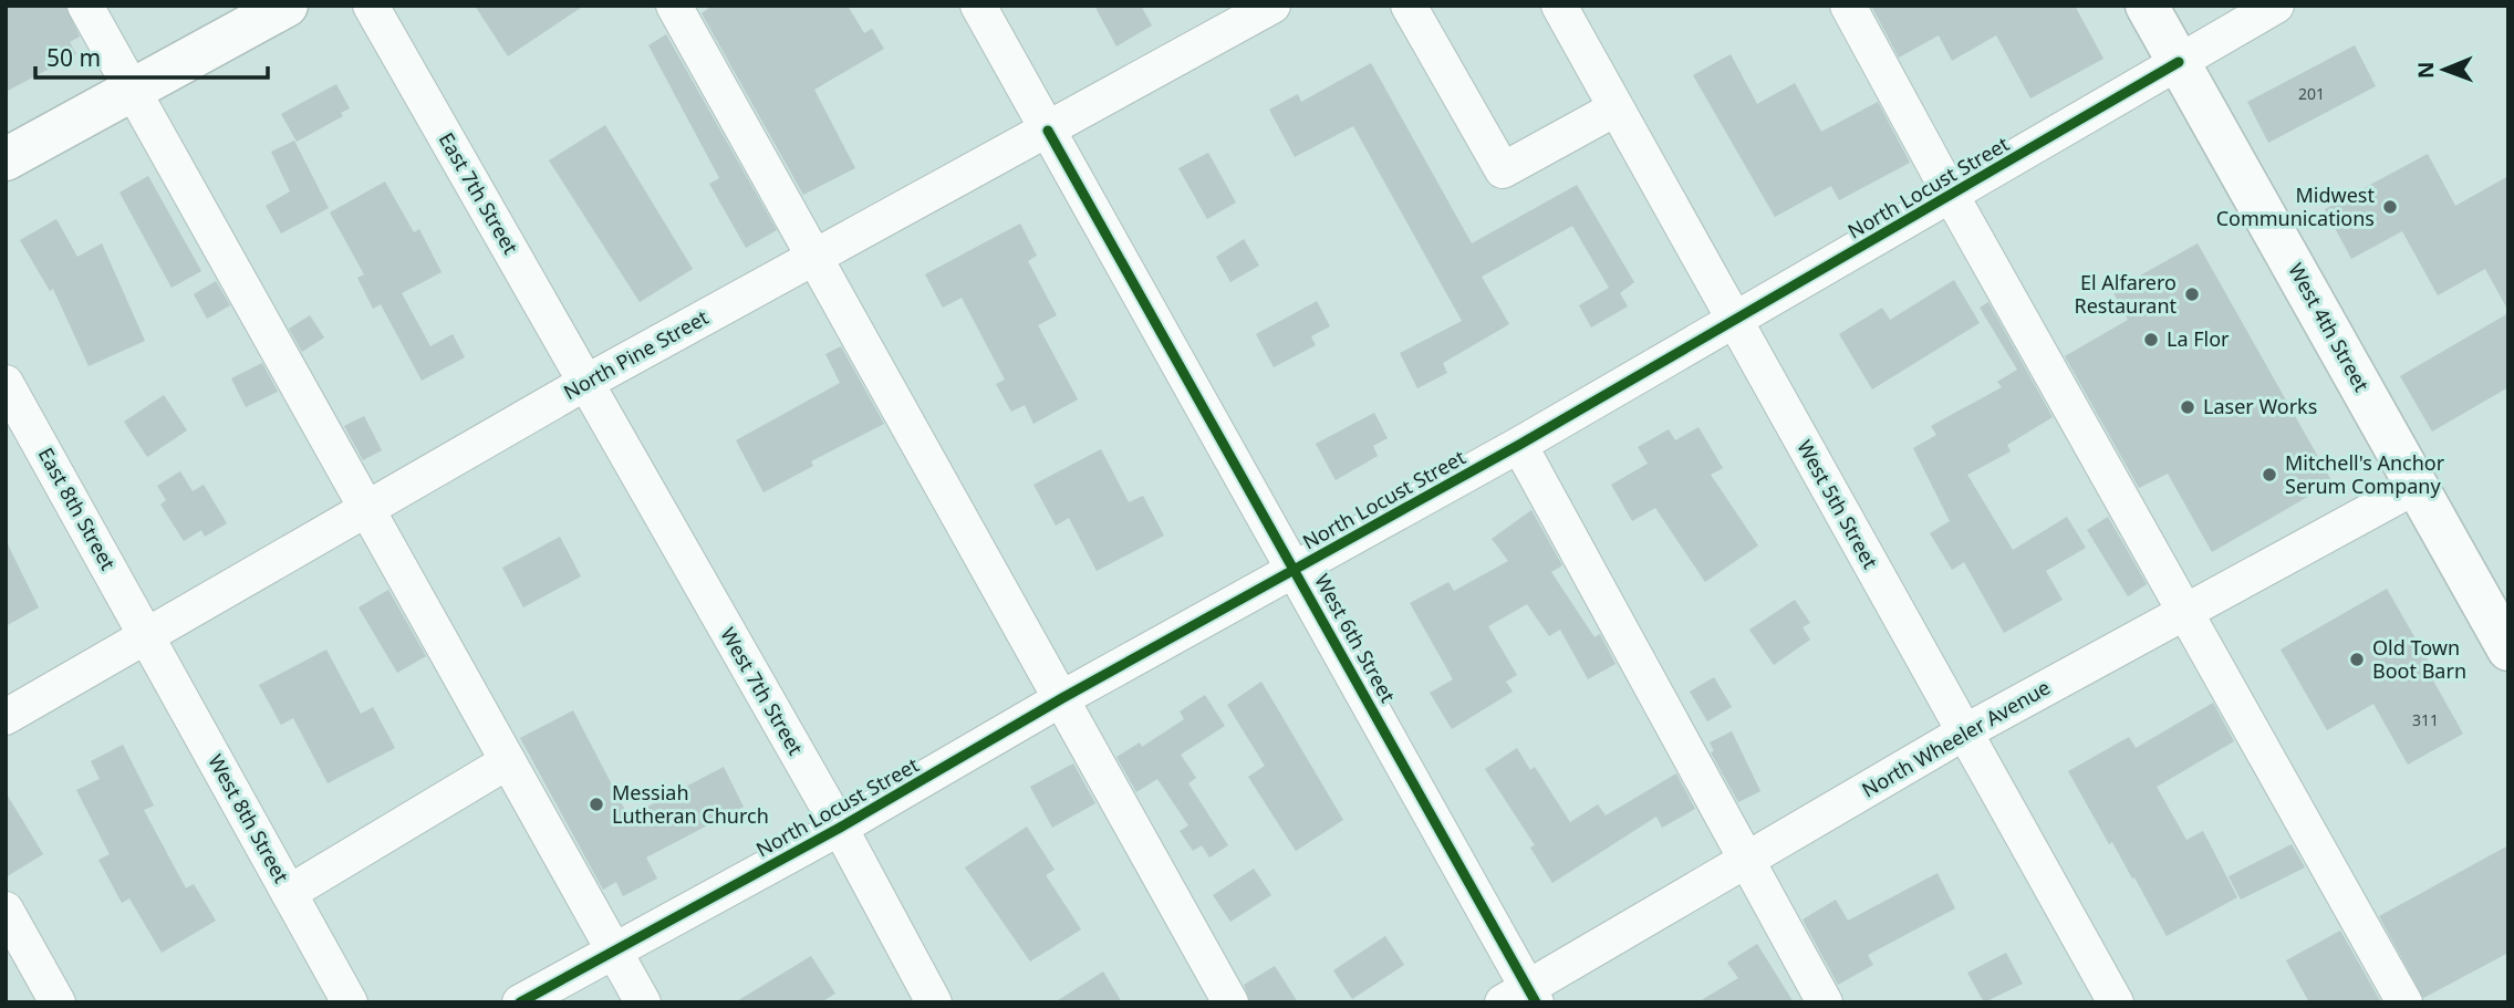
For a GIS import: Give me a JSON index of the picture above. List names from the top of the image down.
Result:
{
  "streets": {
    "main road": ["West 4th Street"],
    "street": [
      "North Locust Street",
      "East 7th Street",
      "North Pine Street",
      "West 5th Street",
      "East 8th Street",
      "West 6th Street",
      "West 7th Street",
      "North Wheeler Avenue",
      "West 8th Street"
    ]
  },
  "crossings": [
    ["North Locust Street", "West 4th Street"],
    ["North Locust Street", "West 5th Street"],
    ["North Locust Street", "West 6th Street"],
    ["North Locust Street", "West 7th Street"],
    ["East 7th Street", "North Pine Street"],
    ["East 7th Street", "West 7th Street"],
    ["West 4th Street", "North Wheeler Avenue"],
    ["North Pine Street", "East 8th Street"],
    ["North Pine Street", "West 6th Street"],
    ["North Pine Street", "West 7th Street"],
    ["North Pine Street", "West 8th Street"],
    ["West 5th Street", "North Wheeler Avenue"],
    ["East 8th Street", "West 8th Street"],
    ["West 6th Street", "North Wheeler Avenue"]
  ],
  "places": [
    "Midwest Communications",
    "El Alfarero Restaurant",
    "La Flor",
    "Laser Works",
    "Mitchell's Anchor Serum Company",
    "Old Town Boot Barn",
    "Messiah Lutheran Church"
  ],
  "house_numbers": ["201", "311"],
  "scale_bar": "50 m",
  "north": "left"
}
